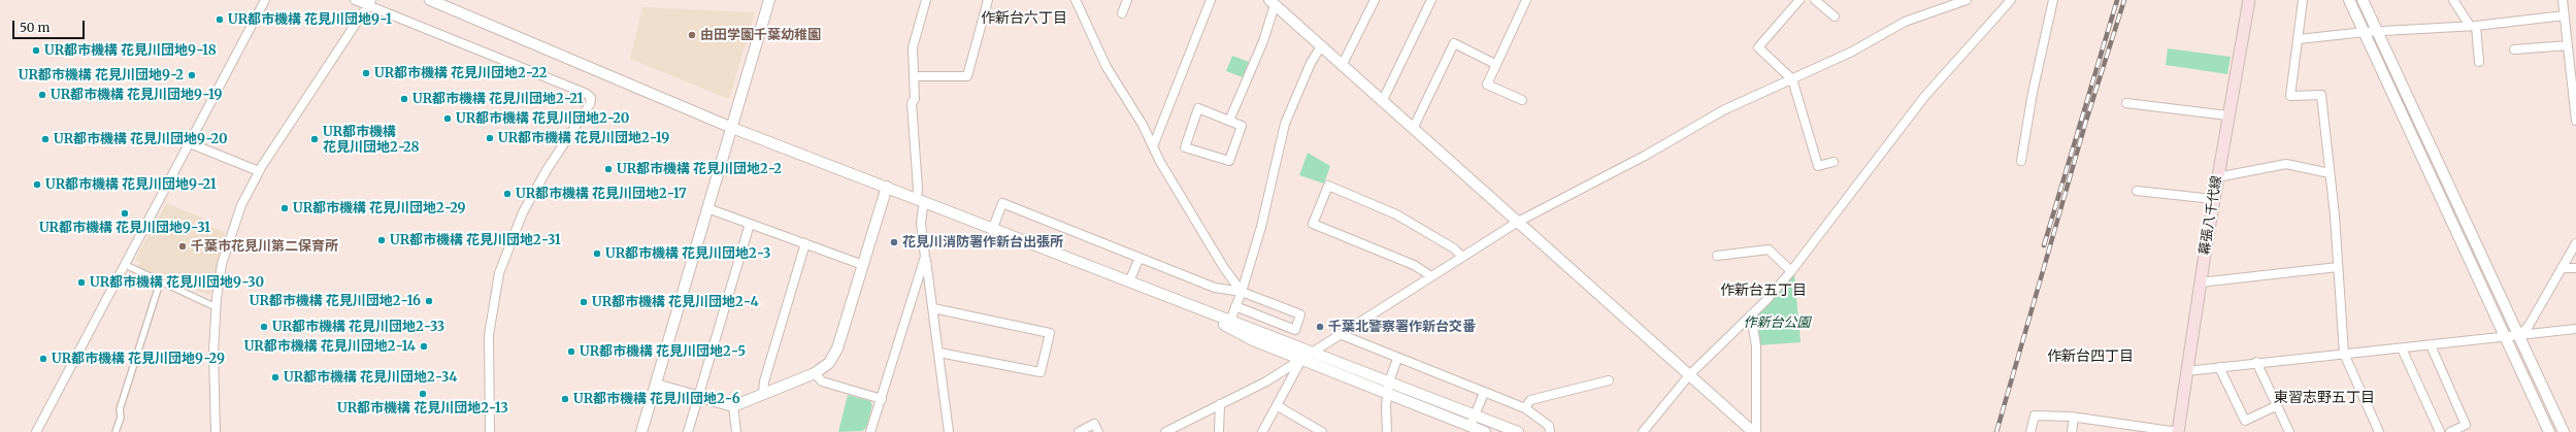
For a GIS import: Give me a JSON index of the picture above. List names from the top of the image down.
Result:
{
  "streets": {
    "main road": ["幕張八千代線"]
  },
  "districts": [
    "作新台六丁目",
    "作新台五丁目",
    "作新台四丁目",
    "東習志野五丁目"
  ],
  "parks": ["作新台公園"],
  "places": [
    "UR都市機構 花見川団地9-1",
    "由田学園千葉幼稚園",
    "UR都市機構 花見川団地9-18",
    "UR都市機構 花見川団地2-22",
    "UR都市機構 花見川団地9-2",
    "UR都市機構 花見川団地9-19",
    "UR都市機構 花見川団地2-21",
    "UR都市機構 花見川団地2-20",
    "UR都市機構 花見川団地2-19",
    "UR都市機構 花見川団地9-20",
    "UR都市機構 花見川団地2-28",
    "UR都市機構 花見川団地2-2",
    "UR都市機構 花見川団地9-21",
    "UR都市機構 花見川団地2-17",
    "UR都市機構 花見川団地2-29",
    "UR都市機構 花見川団地9-31",
    "UR都市機構 花見川団地2-31",
    "花見川消防署作新台出張所",
    "千葉市花見川第二保育所",
    "UR都市機構 花見川団地2-3",
    "UR都市機構 花見川団地9-30",
    "UR都市機構 花見川団地2-16",
    "UR都市機構 花見川団地2-4",
    "UR都市機構 花見川団地2-33",
    "千葉北警察署作新台交番",
    "UR都市機構 花見川団地2-14",
    "UR都市機構 花見川団地2-5",
    "UR都市機構 花見川団地9-29",
    "UR都市機構 花見川団地2-34",
    "UR都市機構 花見川団地2-13",
    "UR都市機構 花見川団地2-6"
  ],
  "scale_bar": "50 m"
}
